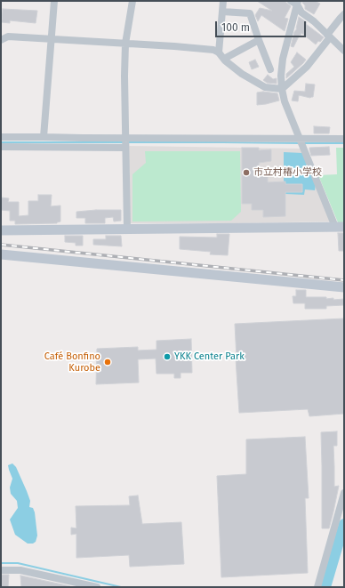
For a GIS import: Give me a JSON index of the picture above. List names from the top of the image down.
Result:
{
  "places": ["市立村椿小学校", "YKK Center Park", "Café Bonfino Kurobe"],
  "scale_bar": "100 m"
}
